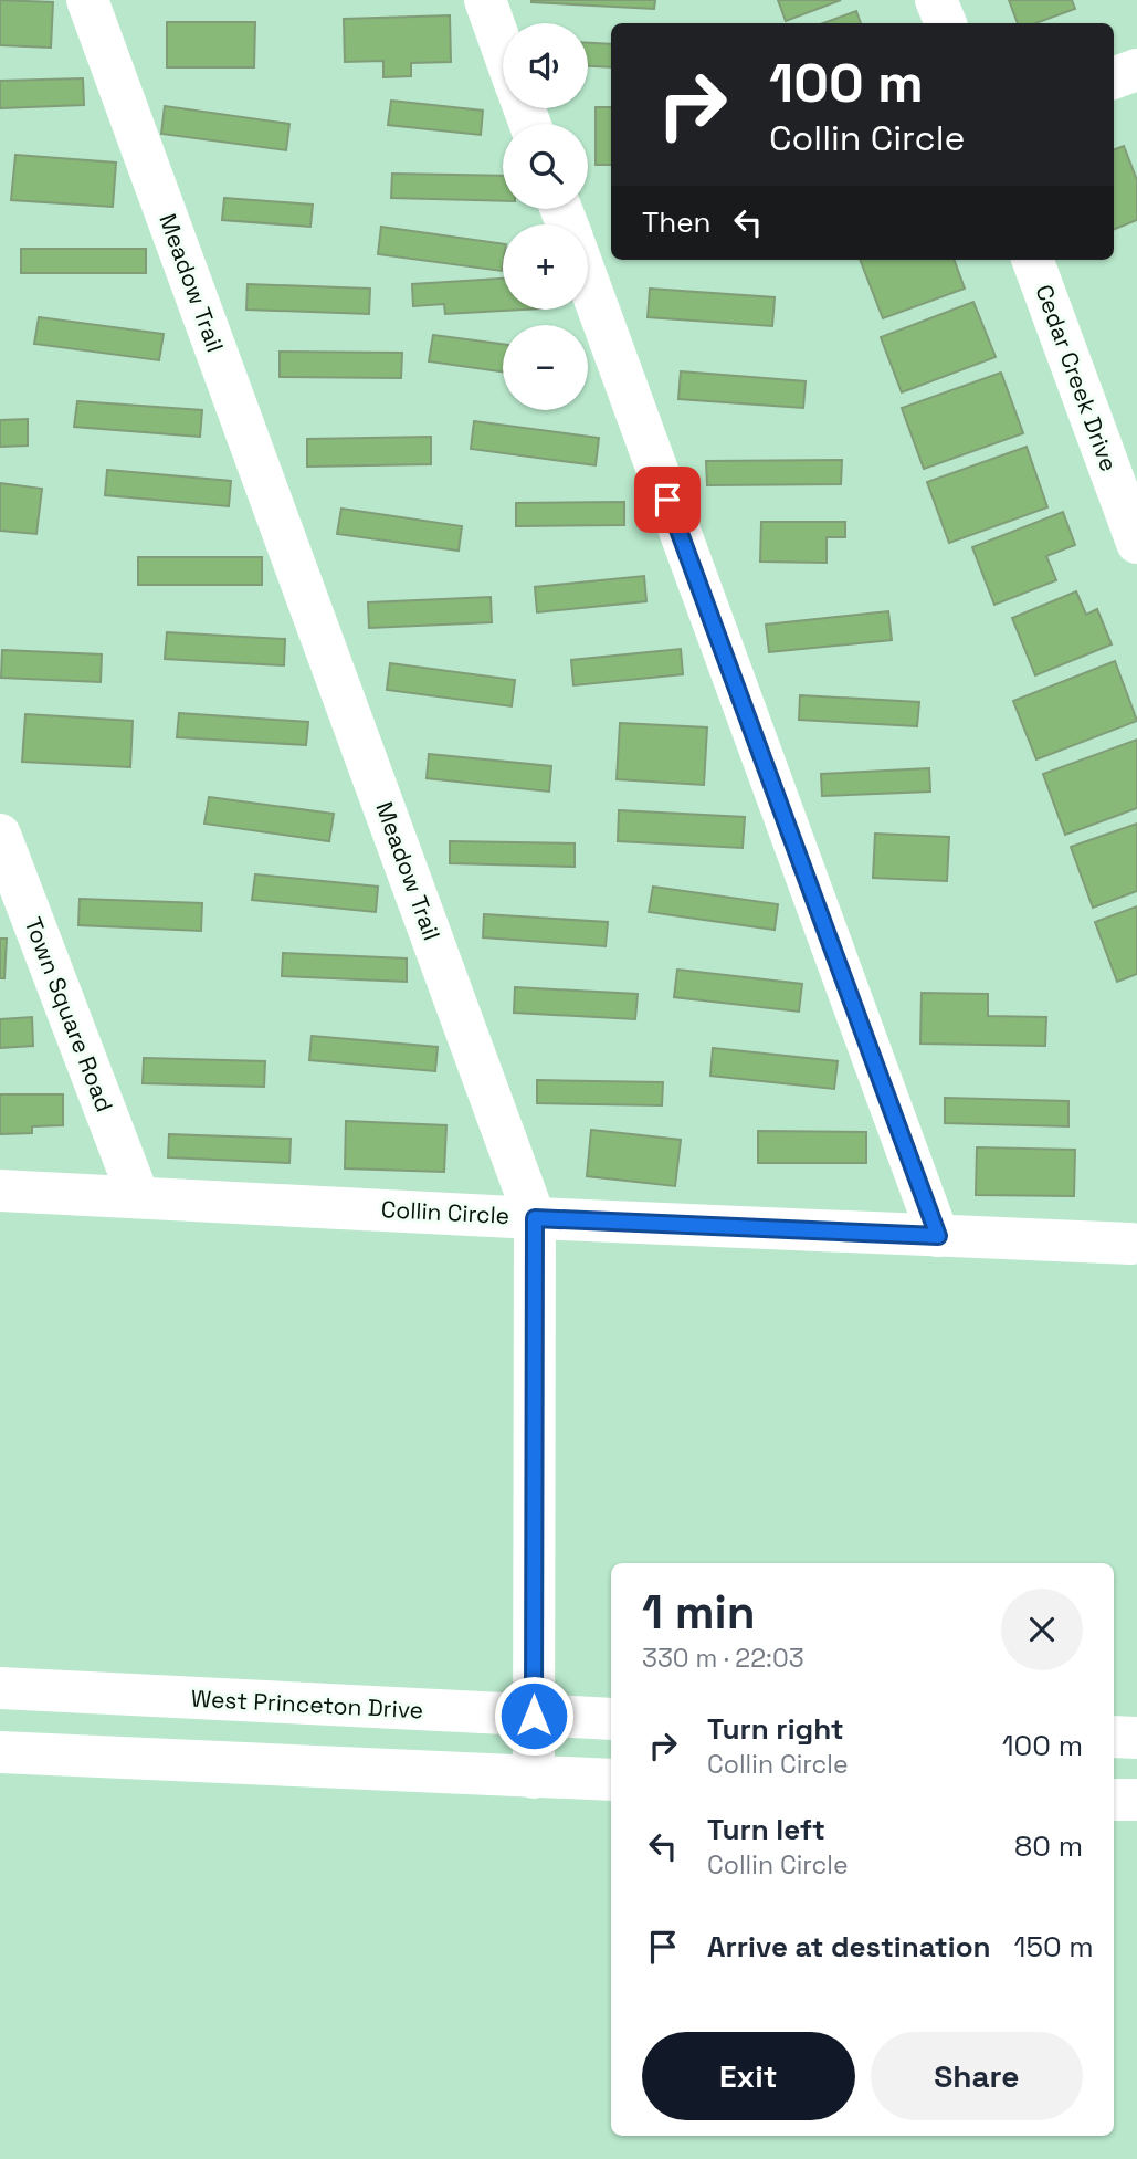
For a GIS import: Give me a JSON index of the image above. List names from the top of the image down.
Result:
{
  "streets": {
    "main road": [
      "Meadow Trail",
      "Cedar Creek Drive",
      "Town Square Road",
      "Collin Circle",
      "West Princeton Drive"
    ]
  },
  "crossings": [
    ["Meadow Trail", "Collin Circle"],
    ["Meadow Trail", "West Princeton Drive"],
    ["Town Square Road", "Collin Circle"]
  ],
  "page": {
    "map_buttons": ["+", "−"],
    "turn": ["100 m", "Collin Circle"],
    "then": "Then",
    "heading": ["1 min", "330 m · 22:03"],
    "list": [
      {
        "name": "Turn right",
        "note": "Collin Circle",
        "value": "100 m"
      },
      {
        "name": "Turn left",
        "note": "Collin Circle",
        "value": "80 m"
      },
      {
        "name": "Arrive at destination",
        "value": "150 m"
      }
    ],
    "buttons": ["Exit", "Share"]
  }
}
